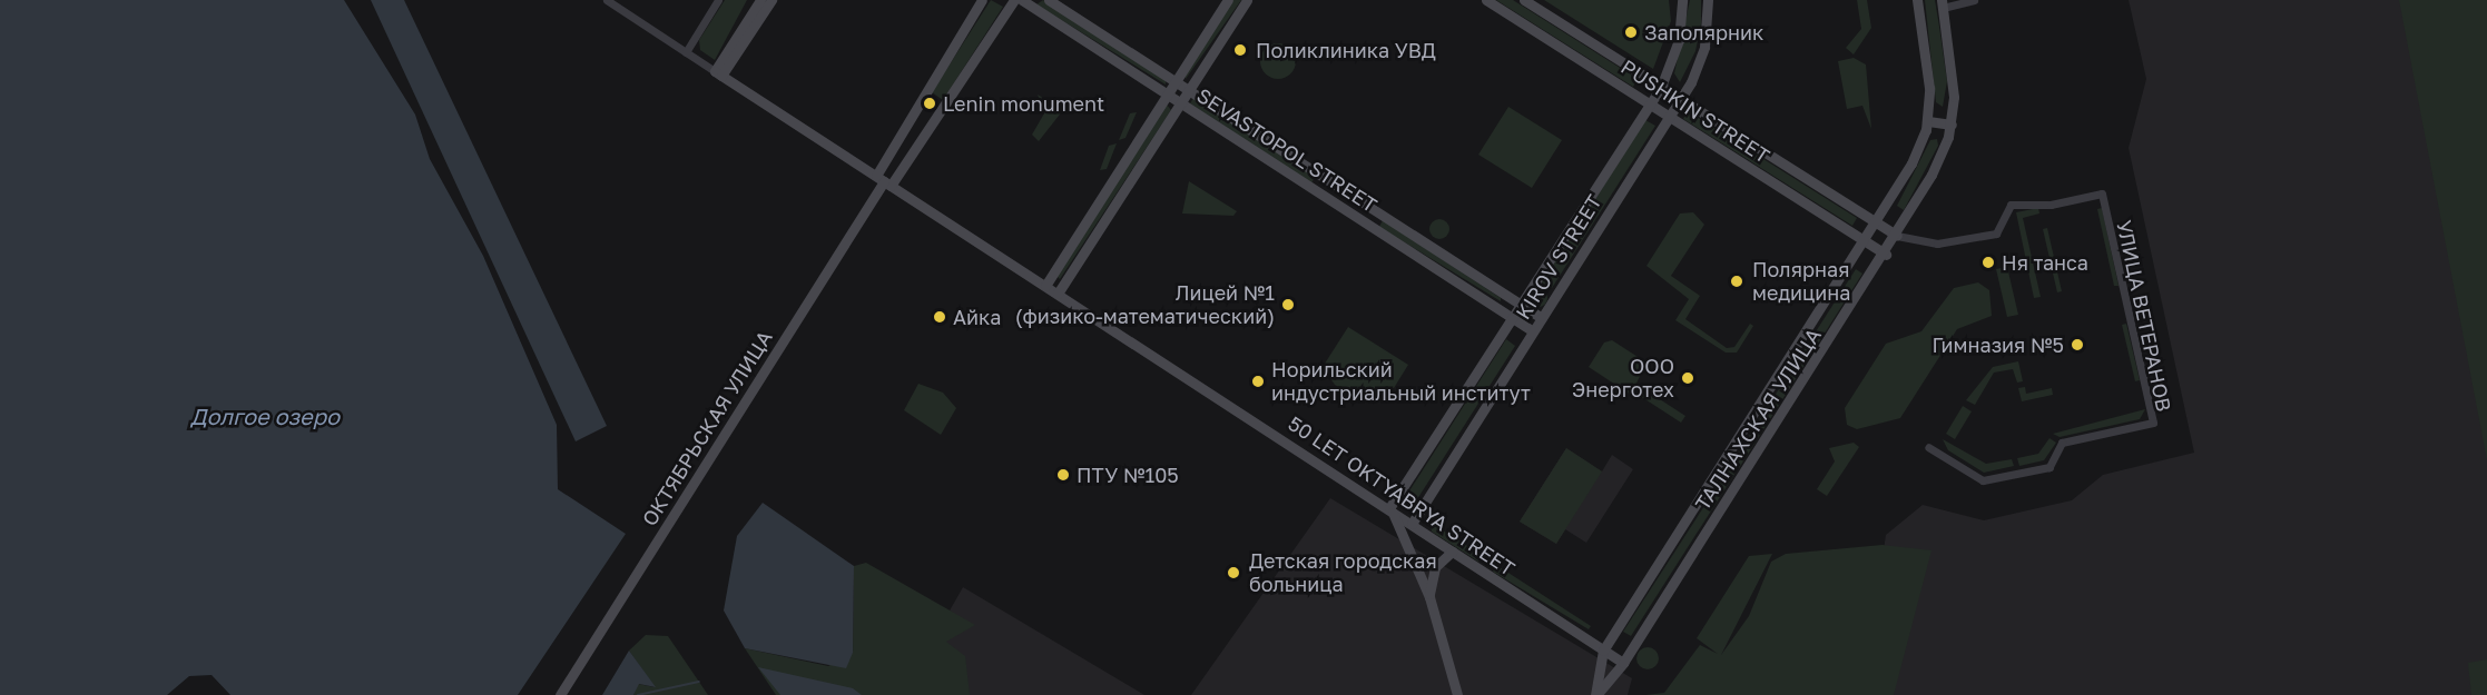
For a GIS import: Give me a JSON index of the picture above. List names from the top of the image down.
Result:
{
  "streets": {
    "street": [
      "PUSHKIN STREET",
      "SEVASTOPOL STREET",
      "KIROV STREET",
      "УЛИЦА ВЕТЕРАНОВ",
      "ТАЛНАХСКАЯ УЛИЦА",
      "ОКТЯБРЬСКАЯ УЛИЦА",
      "50 LET OKTYABRYA STREET"
    ]
  },
  "crossings": [
    ["PUSHKIN STREET", "KIROV STREET"],
    ["PUSHKIN STREET", "УЛИЦА ВЕТЕРАНОВ"],
    ["PUSHKIN STREET", "ТАЛНАХСКАЯ УЛИЦА"],
    ["SEVASTOPOL STREET", "KIROV STREET"],
    ["KIROV STREET", "50 LET OKTYABRYA STREET"],
    ["УЛИЦА ВЕТЕРАНОВ", "ТАЛНАХСКАЯ УЛИЦА"],
    ["ТАЛНАХСКАЯ УЛИЦА", "50 LET OKTYABRYA STREET"],
    ["ОКТЯБРЬСКАЯ УЛИЦА", "50 LET OKTYABRYA STREET"]
  ],
  "water": ["Долгое озеро"],
  "places": [
    "Заполярник",
    "Поликлиника УВД",
    "Lenin monument",
    "Ня танса",
    "Полярная медицина",
    "Лицей №1 (физико-математический)",
    "Айка",
    "Гимназия №5",
    "ООО Энерготех",
    "Норильский индустриальный институт",
    "ПТУ №105",
    "Детская городская больница"
  ]
}
